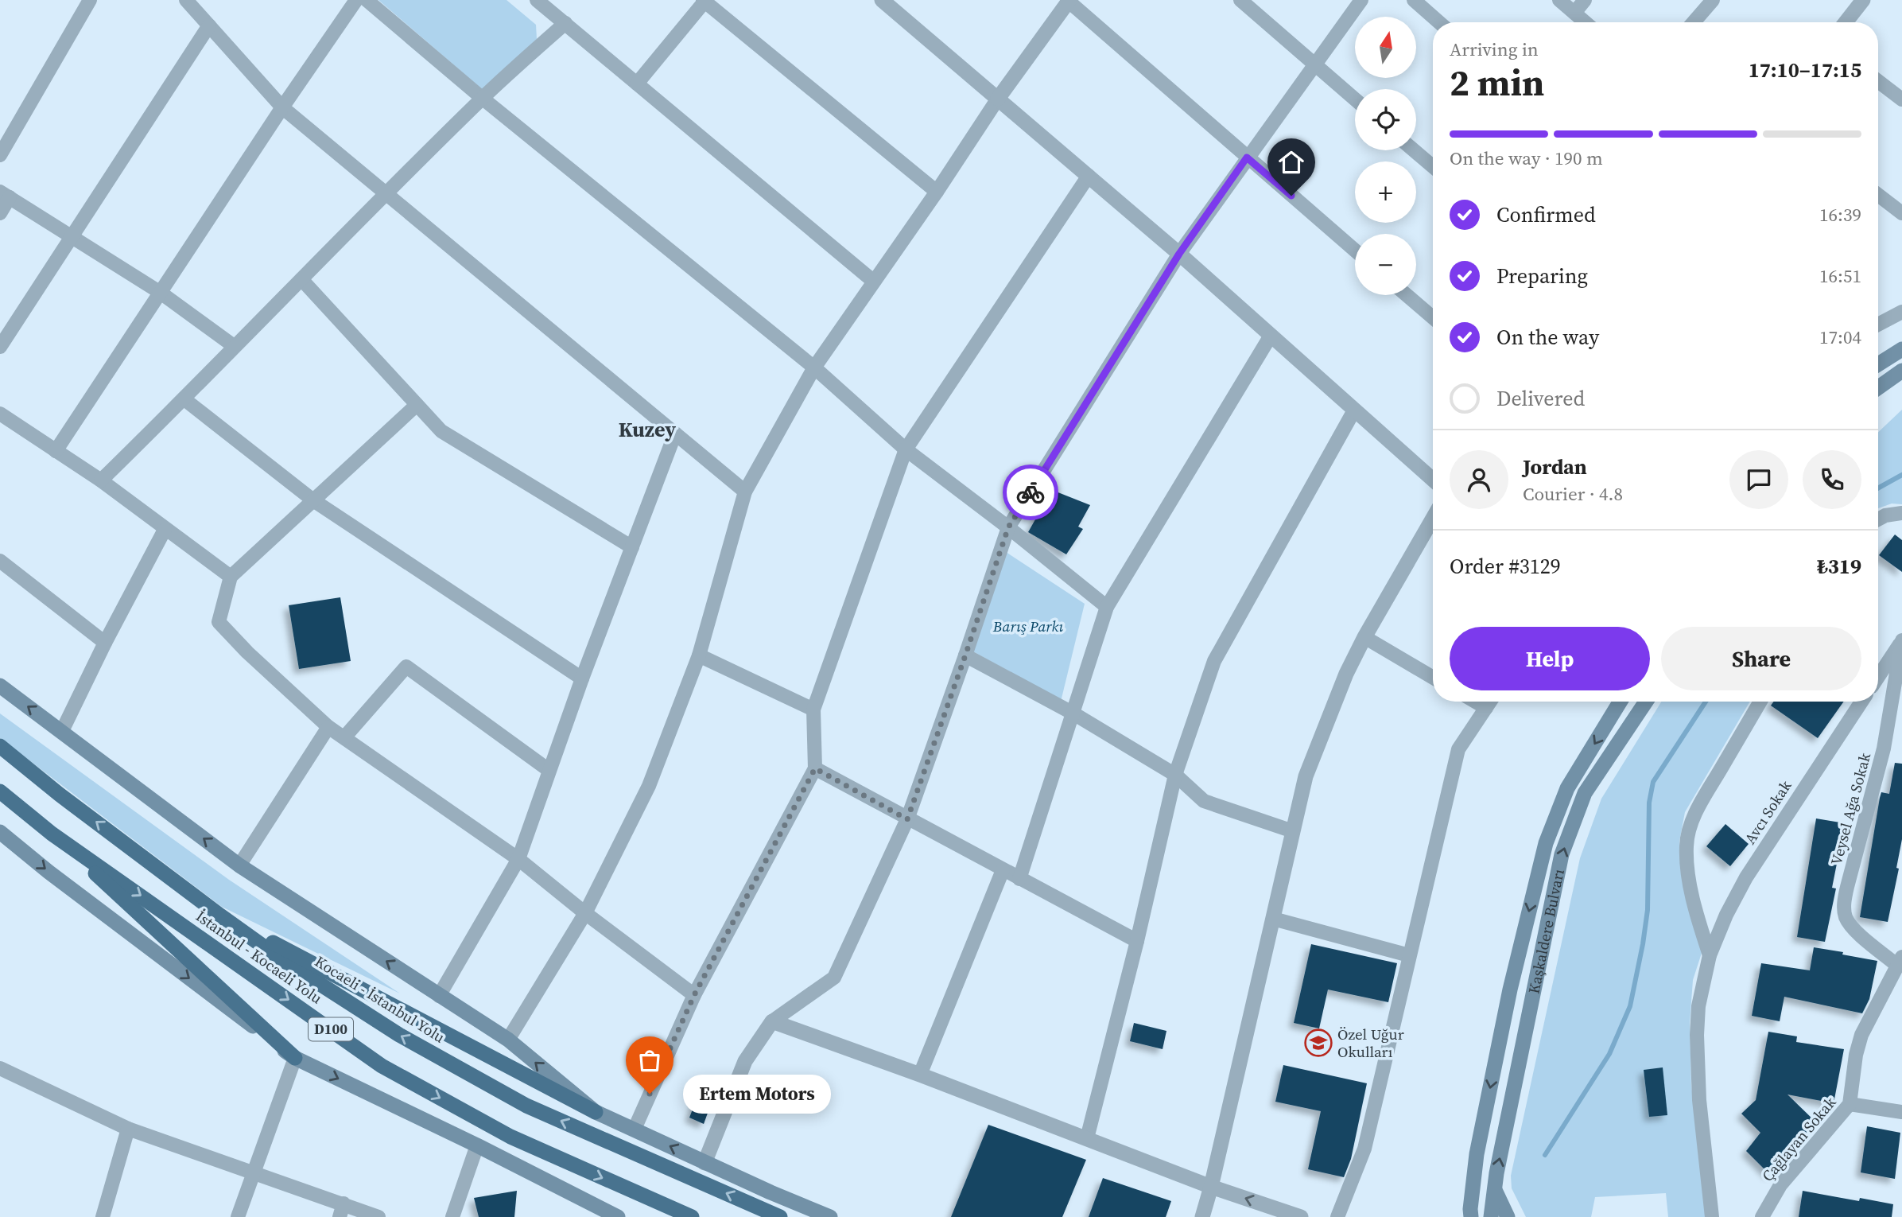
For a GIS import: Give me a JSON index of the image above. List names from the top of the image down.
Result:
{
  "streets": {
    "highway": ["İstanbul - Kocaeli Yolu", "Kocaeli - İstanbul Yolu", "D100"],
    "main road": ["Kaşkaldere Bulvarı"],
    "street": ["Veysel Ağa Sokak", "Avcı Sokak", "Çağlayan Sokak"]
  },
  "crossings": [
    ["Veysel Ağa Sokak", "Çağlayan Sokak"]
  ],
  "districts": ["Kuzey"],
  "parks": ["Barış Parkı"],
  "places": {
    "school or university": ["Özel Uğur Okulları"],
    "other": ["Ertem Motors"]
  },
  "north": "top",
  "page": {
    "map_buttons": ["+", "−"],
    "heading": ["2 min", "Arriving in", "17:10–17:15"],
    "panel": [
      "Jordan",
      "Courier · 4.8",
      "Order #3129",
      "₺319"
    ],
    "bar": "On the way · 190 m",
    "list": [
      ["Confirmed", "16:39"],
      ["Preparing", "16:51"],
      ["On the way", "17:04"],
      "Delivered"
    ],
    "buttons": ["Help", "Share"],
    "bubble": "Ertem Motors"
  }
}
